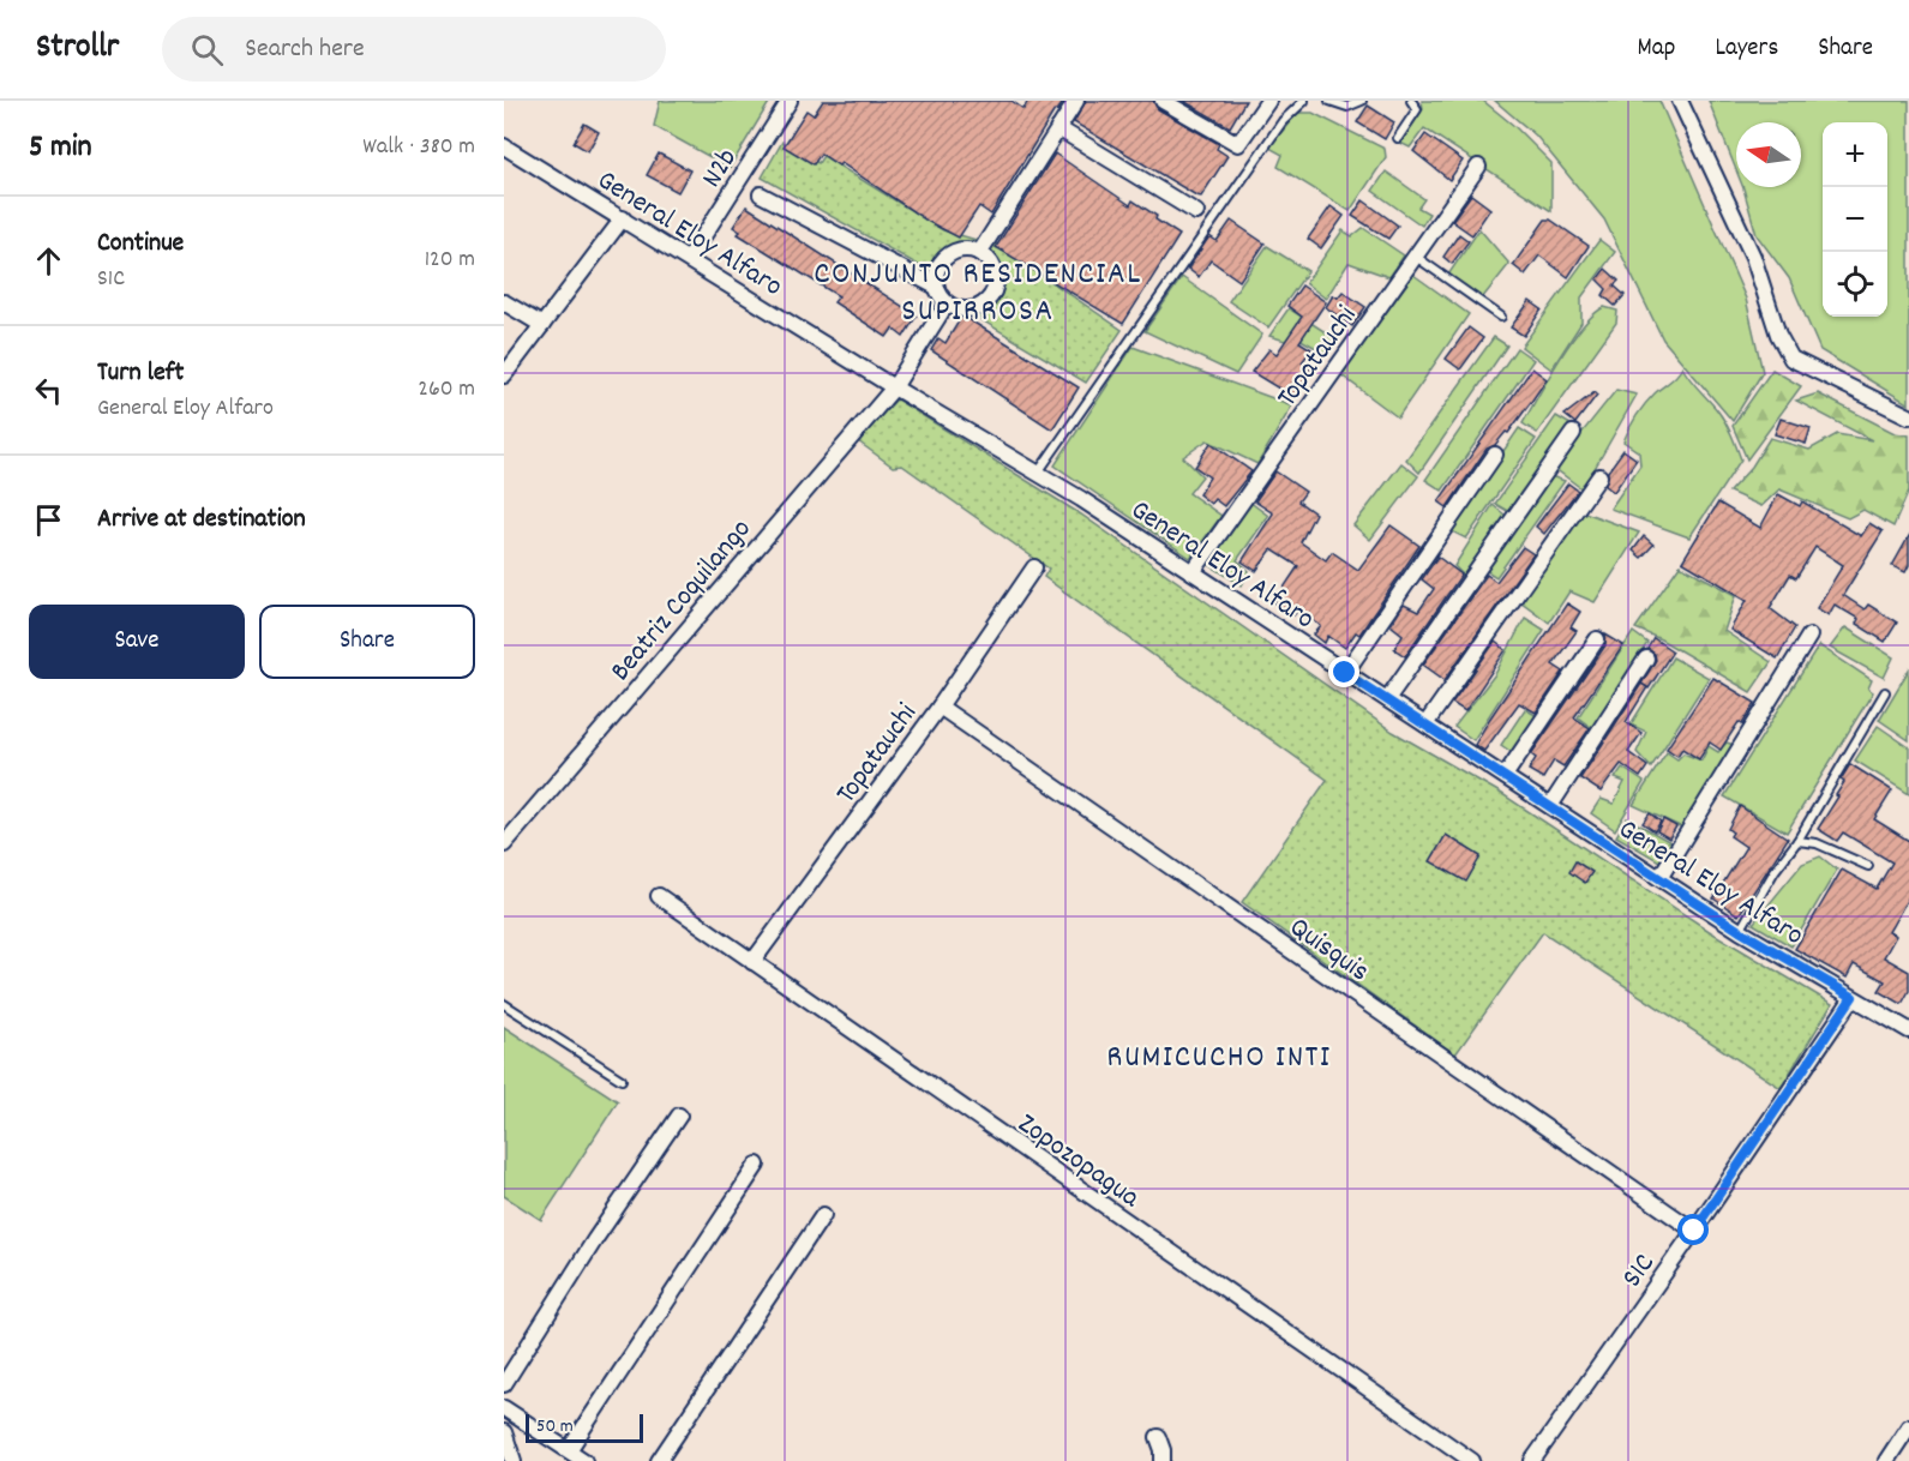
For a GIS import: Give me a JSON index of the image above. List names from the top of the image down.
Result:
{
  "streets": {
    "street": [
      "N2b",
      "General Eloy Alfaro",
      "Topatauchi",
      "Beatriz Coquilango",
      "Quisquis",
      "Zopozopagua",
      "S1C"
    ]
  },
  "crossings": [
    ["N2b", "General Eloy Alfaro"],
    ["General Eloy Alfaro", "Topatauchi"],
    ["General Eloy Alfaro", "Beatriz Coquilango"],
    ["General Eloy Alfaro", "S1C"],
    ["Topatauchi", "Quisquis"],
    ["Topatauchi", "Zopozopagua"],
    ["Quisquis", "S1C"]
  ],
  "districts": ["CONJUNTO RESIDENCIAL SUPIRROSA", "RUMICUCHO INTI"],
  "scale_bar": "50 m",
  "north": "left",
  "page": {
    "header": "Strollr",
    "search": "Search here",
    "nav": ["Map", "Layers", "Share"],
    "heading": ["5 min", "Walk · 380 m"],
    "map_buttons": ["+", "−"],
    "list": [
      ["Continue", "S1C", "120 m"],
      ["Turn left", "General Eloy Alfaro", "260 m"],
      "Arrive at destination"
    ],
    "buttons": ["Save", "Share"],
    "scale": "50 m"
  }
}
